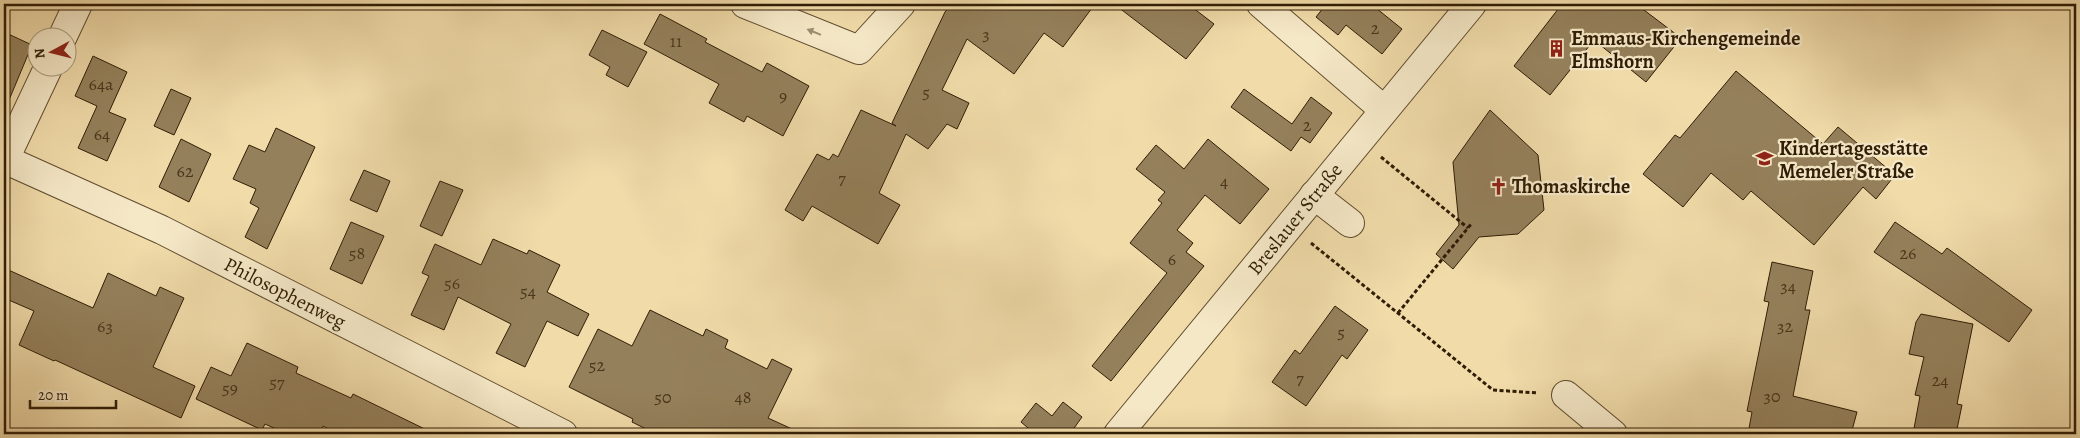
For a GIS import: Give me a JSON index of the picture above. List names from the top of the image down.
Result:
{
  "streets": {
    "street": ["Breslauer Straße", "Philosophenweg"]
  },
  "places": {
    "building": ["Emmaus-Kirchengemeinde Elmshorn"],
    "school or university": ["Kindertagesstätte Memeler Straße"],
    "church": ["Thomaskirche"]
  },
  "house_numbers": [
    "2",
    "3",
    "11",
    "64a",
    "5",
    "9",
    "2",
    "64",
    "62",
    "7",
    "4",
    "58",
    "26",
    "6",
    "56",
    "34",
    "54",
    "63",
    "32",
    "5",
    "52",
    "7",
    "24",
    "57",
    "59",
    "30",
    "50",
    "48"
  ],
  "scale_bar": "20 m",
  "north": "left"
}
